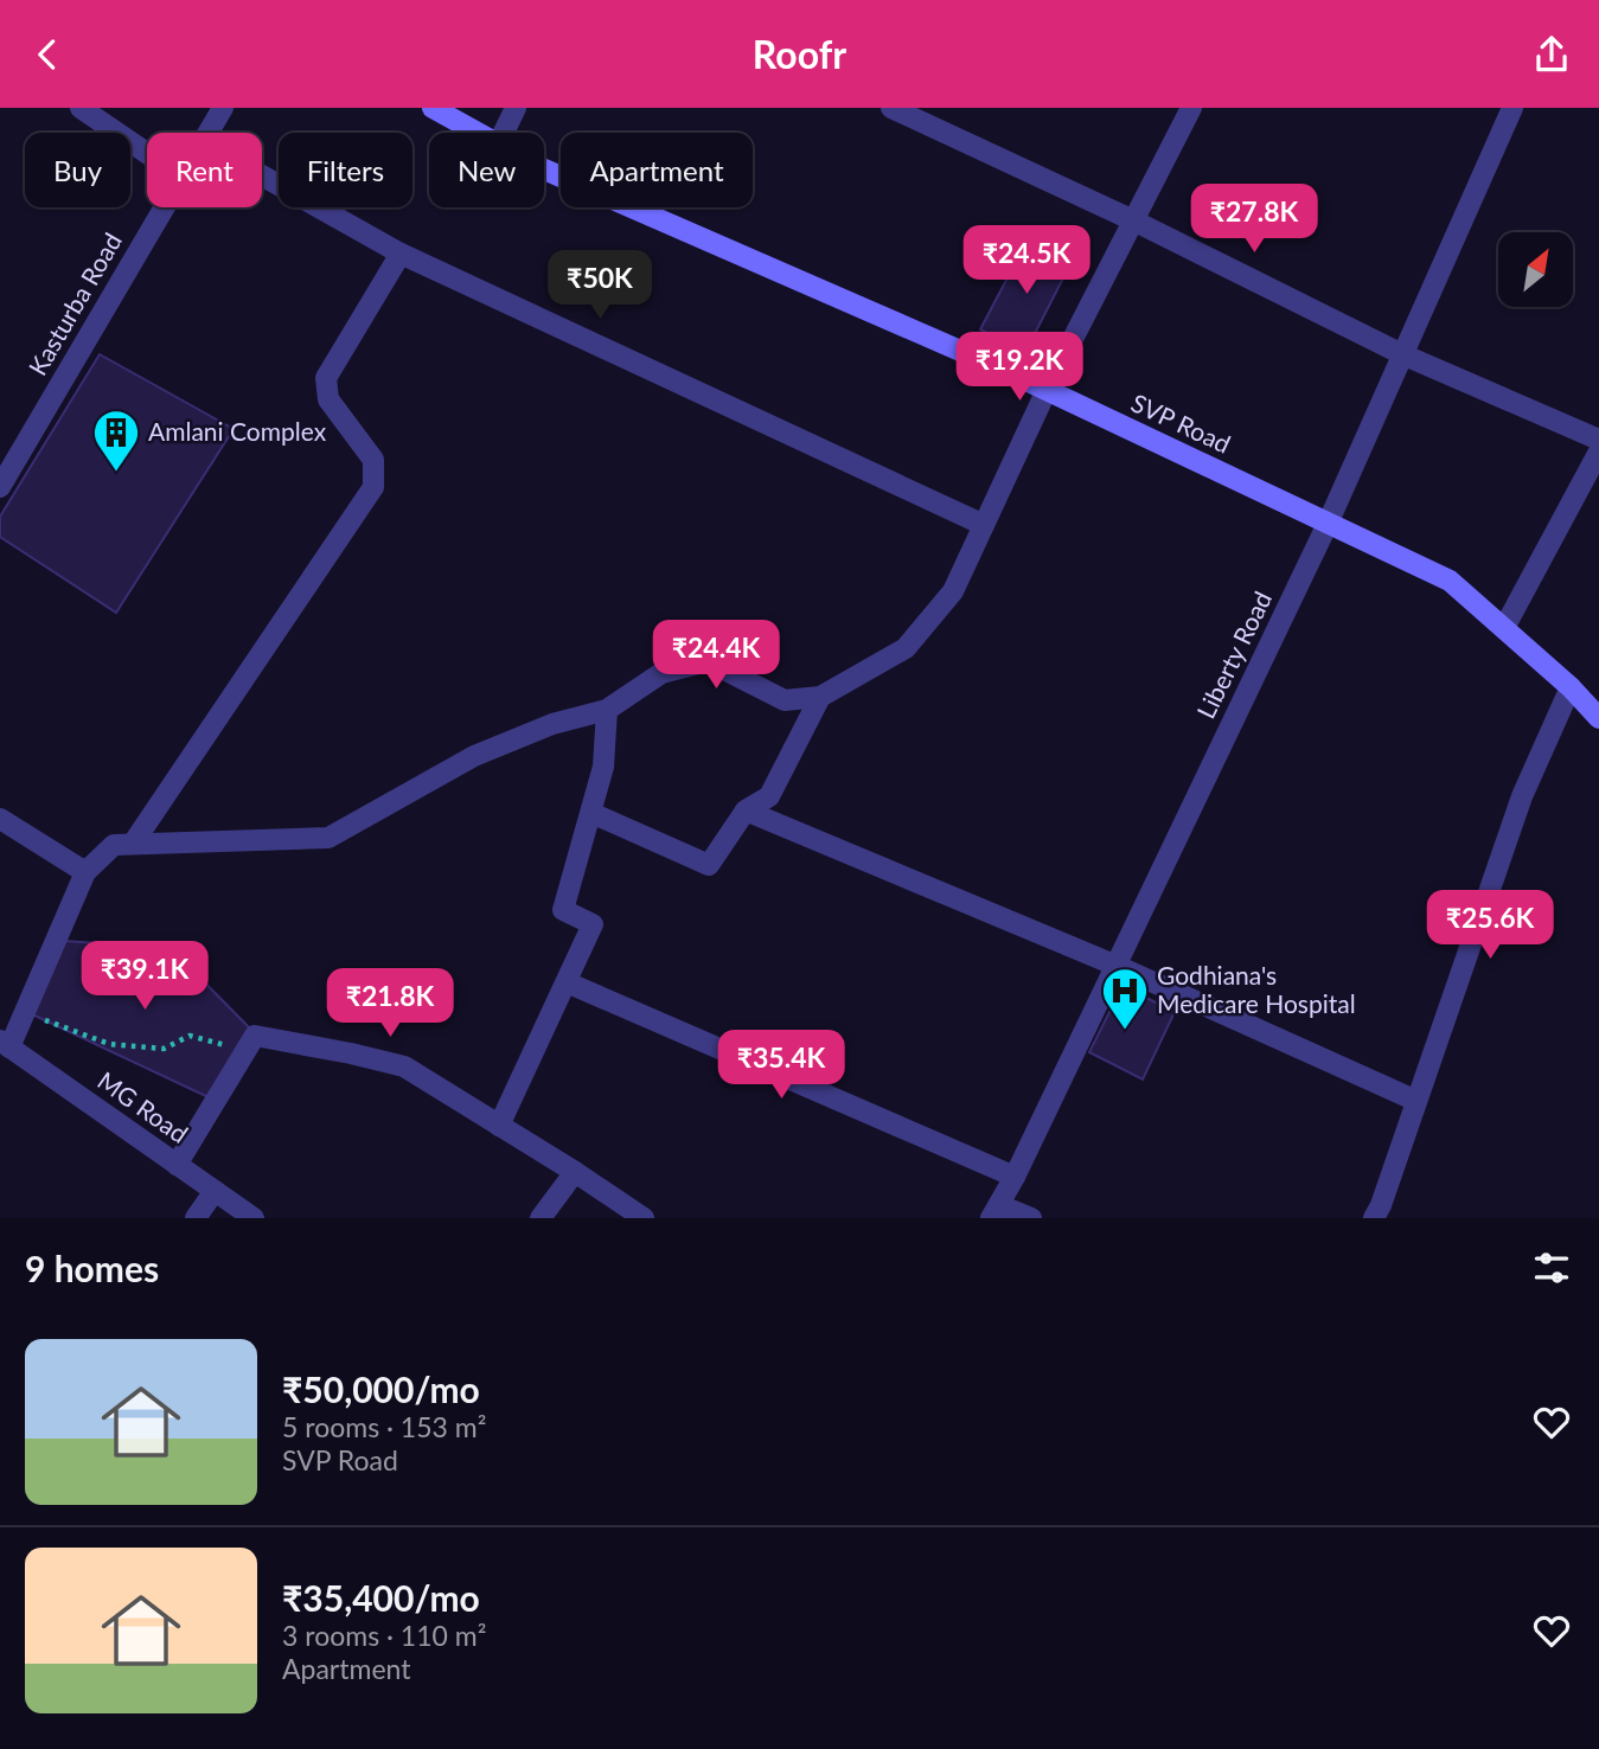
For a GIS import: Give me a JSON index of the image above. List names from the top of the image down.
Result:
{
  "streets": {
    "main road": ["SVP Road"],
    "street": ["Kasturba Road", "Liberty Road", "MG Road"]
  },
  "crossings": [
    ["SVP Road", "Liberty Road"]
  ],
  "places": {
    "building": ["Amlani Complex"],
    "hospital": ["Godhiana's Medicare Hospital"]
  },
  "north": "top right",
  "page": {
    "header": "Roofr",
    "chip": [
      "Buy",
      "Rent",
      "Filters",
      "New",
      "Apartment"
    ],
    "price": [
      "₹27.8K",
      "₹24.5K",
      "₹50K",
      "₹19.2K",
      "₹24.4K",
      "₹25.6K",
      "₹39.1K",
      "₹21.8K",
      "₹35.4K"
    ],
    "heading": "9 homes",
    "list": [
      {
        "name": "₹50,000/mo",
        "note": "5 rooms · 153 m² · SVP Road"
      },
      {
        "name": "₹35,400/mo",
        "note": "3 rooms · 110 m² · Apartment"
      }
    ]
  }
}
